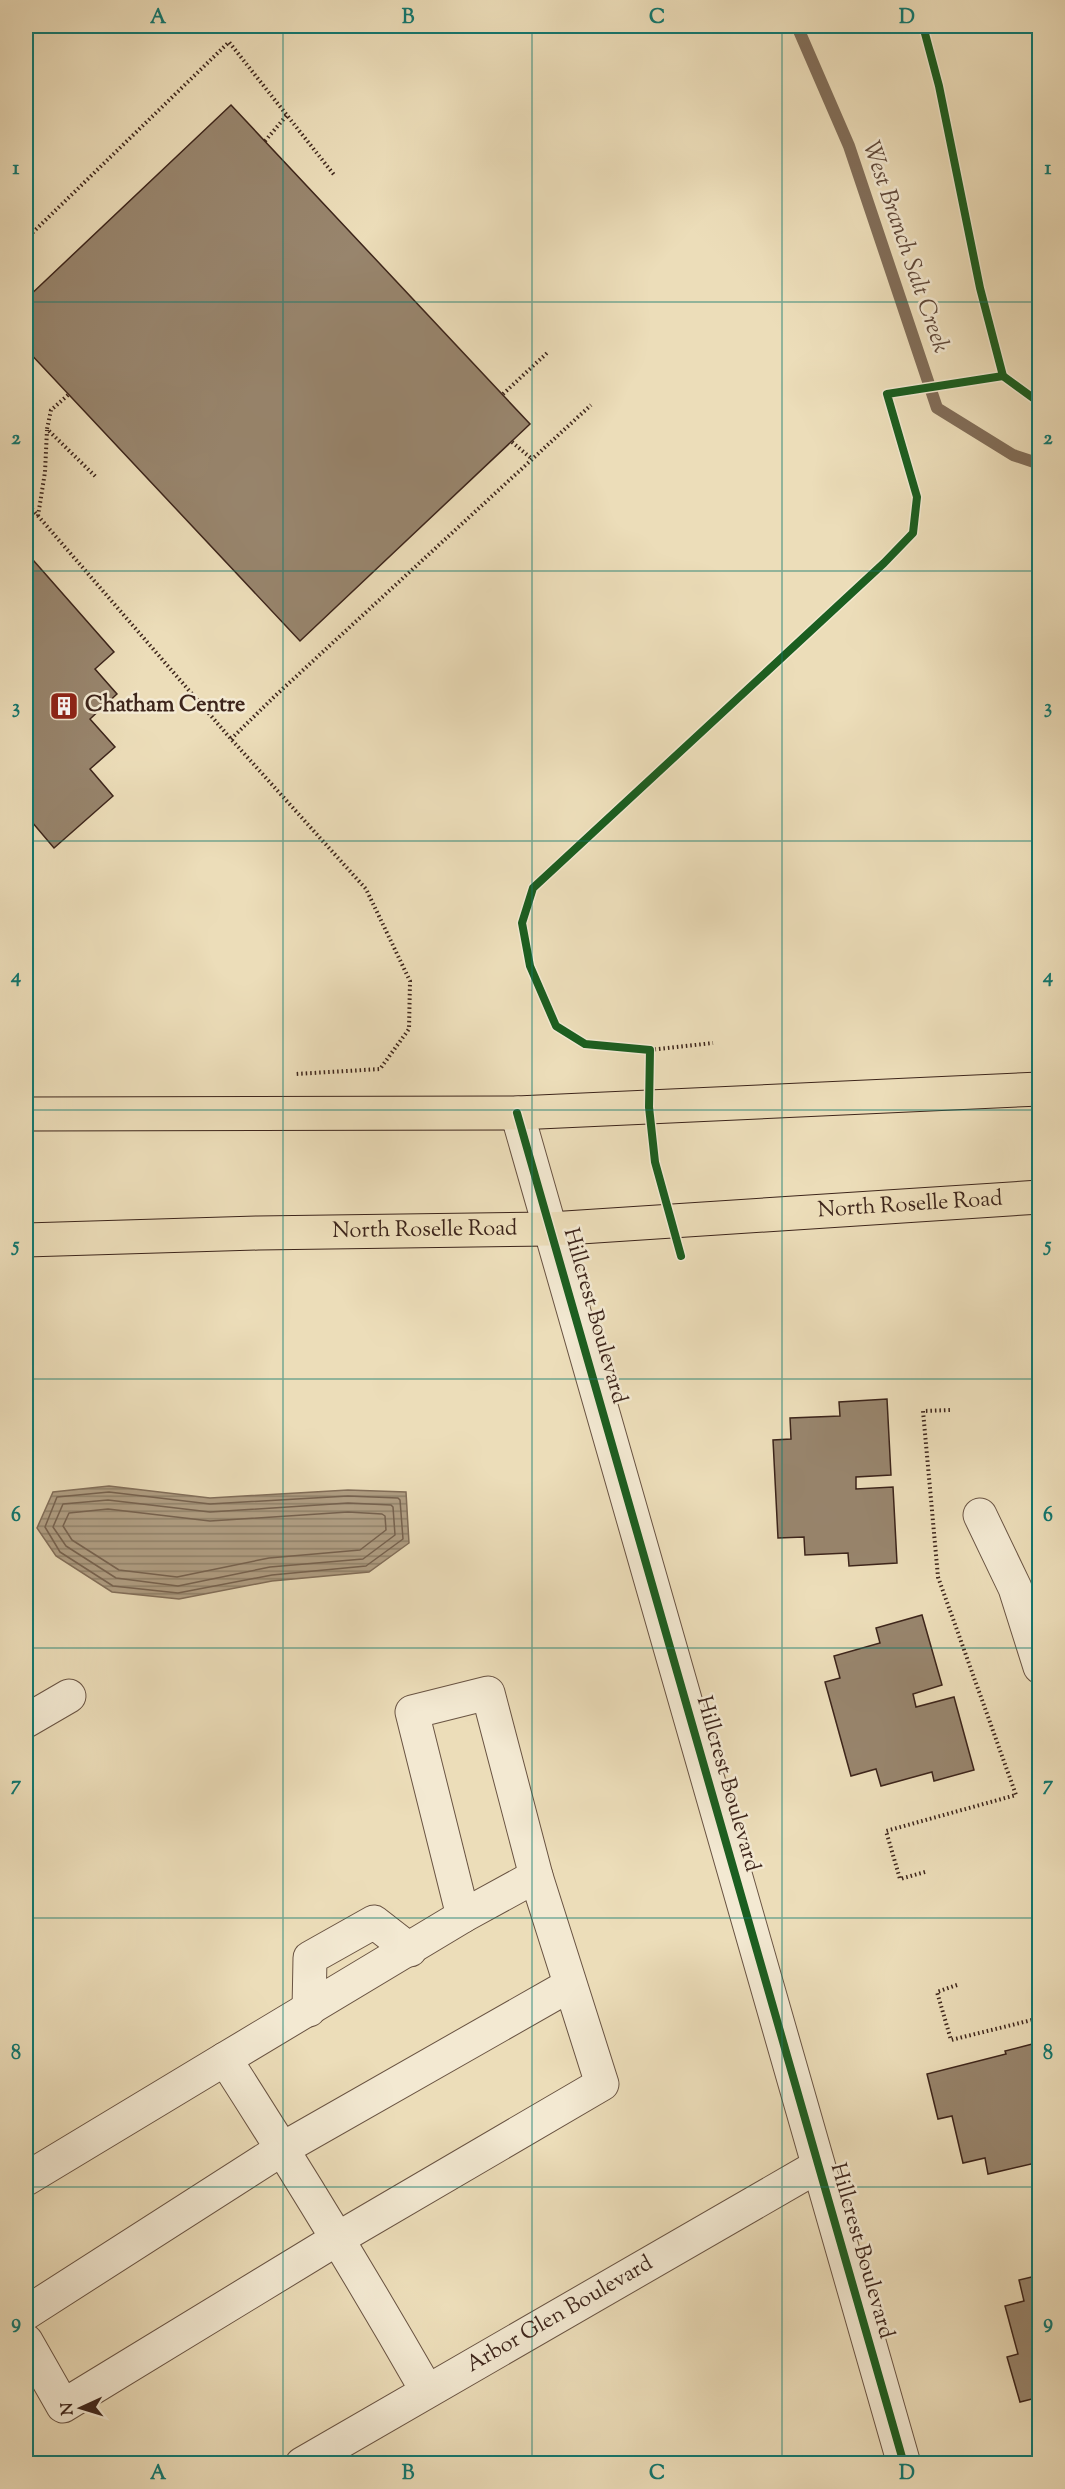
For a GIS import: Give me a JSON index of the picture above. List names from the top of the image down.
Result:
{
  "streets": {
    "main road": ["North Roselle Road"],
    "street": ["Hillcrest Boulevard", "Arbor Glen Boulevard"]
  },
  "crossings": [
    ["North Roselle Road", "Hillcrest Boulevard"],
    ["Hillcrest Boulevard", "Arbor Glen Boulevard"]
  ],
  "water": ["West Branch Salt Creek"],
  "places": {
    "building": ["Chatham Centre"]
  },
  "north": "left",
  "grid": {
    "columns": [
      "A",
      "B",
      "C",
      "D"
    ],
    "rows": [
      "1",
      "2",
      "3",
      "4",
      "5",
      "6",
      "7",
      "8",
      "9"
    ]
  }
}
